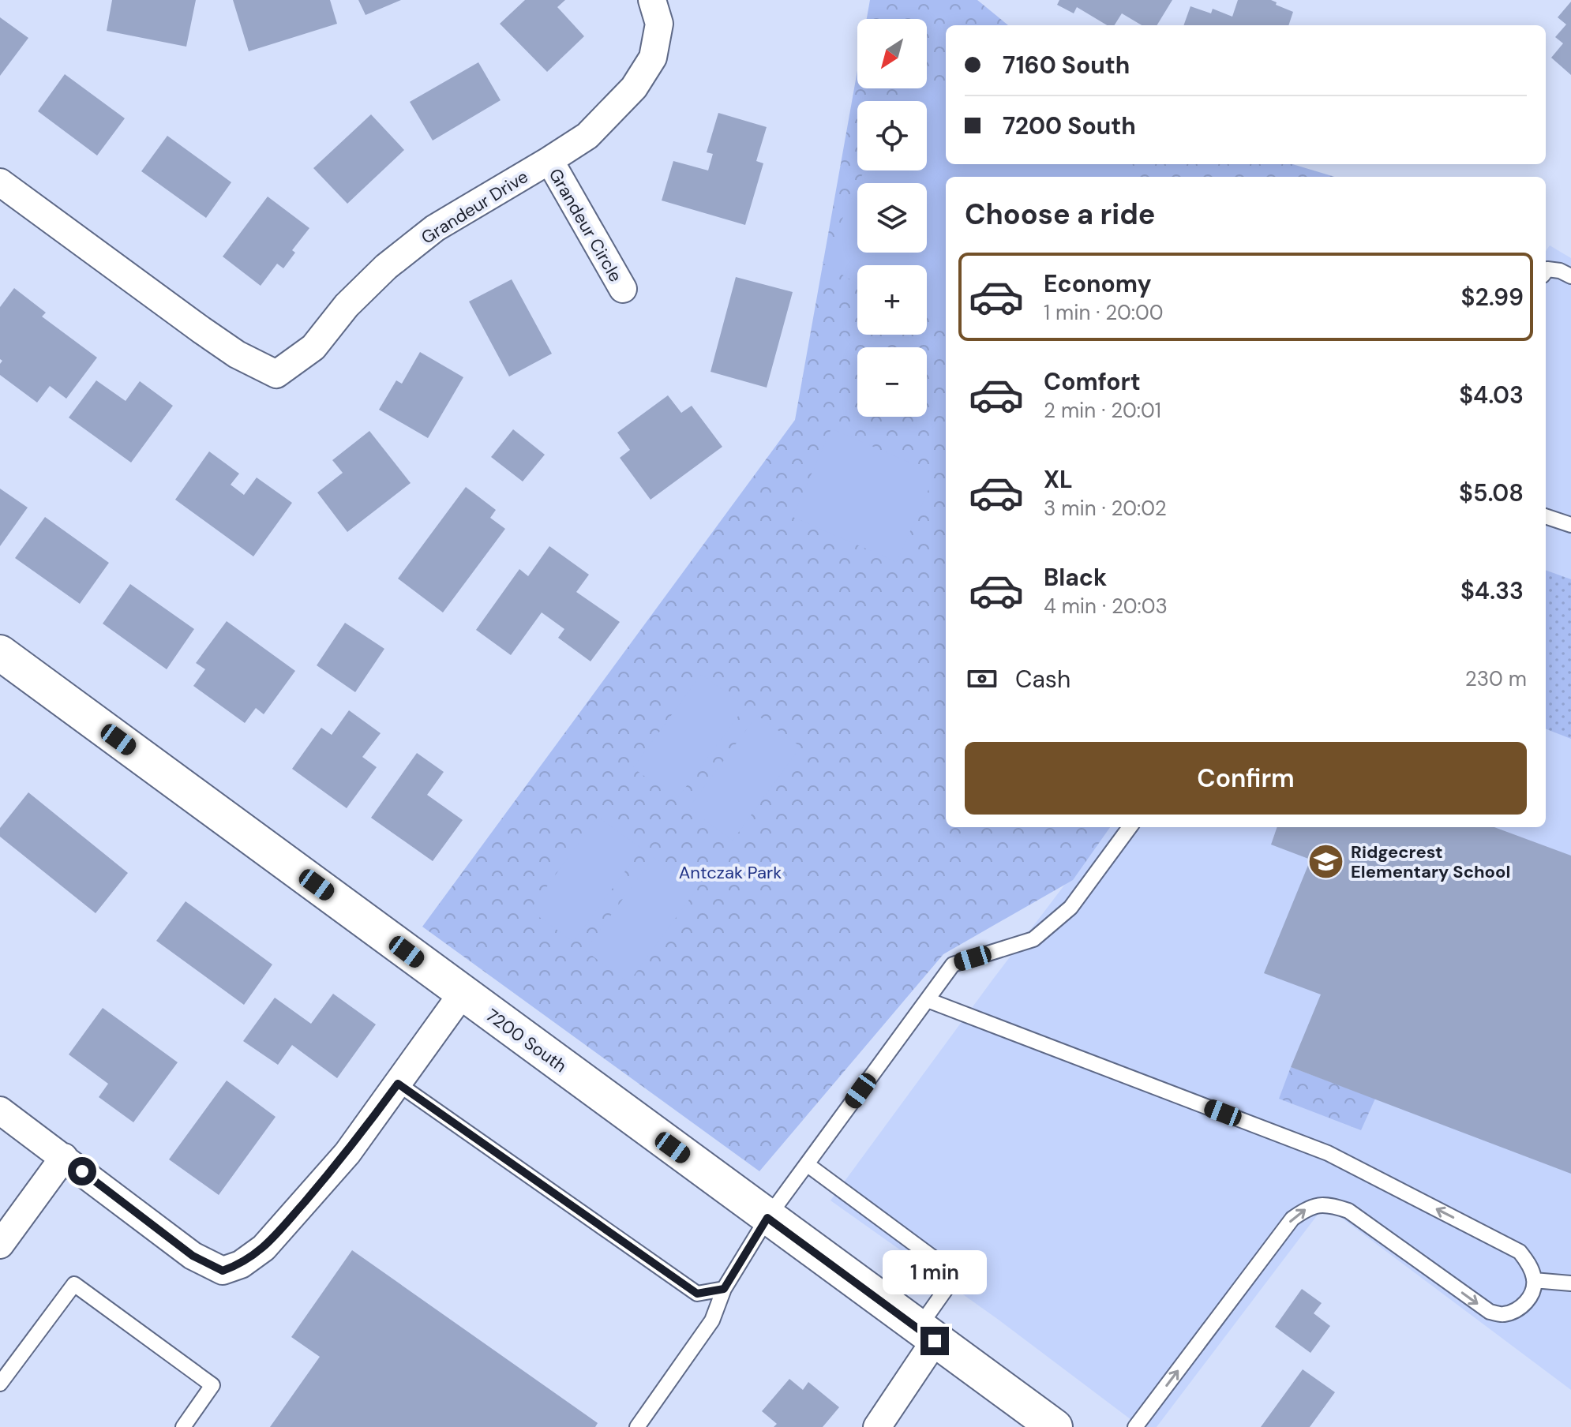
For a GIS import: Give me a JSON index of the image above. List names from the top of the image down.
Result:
{
  "streets": {
    "street": ["Grandeur Drive", "Grandeur Circle", "7200 South"]
  },
  "crossings": [
    ["Grandeur Drive", "Grandeur Circle"]
  ],
  "parks": ["Antczak Park"],
  "places": {
    "school or university": ["Ridgecrest Elementary School"]
  },
  "north": "bottom left",
  "page": {
    "map_buttons": ["+", "−"],
    "banner": ["7160 South", "7200 South"],
    "heading": "Choose a ride",
    "list": [
      {
        "name": "Economy",
        "note": "1 min · 20:00",
        "value": "$2.99"
      },
      {
        "name": "Comfort",
        "note": "2 min · 20:01",
        "value": "$4.03"
      },
      {
        "name": "XL",
        "note": "3 min · 20:02",
        "value": "$5.08"
      },
      {
        "name": "Black",
        "note": "4 min · 20:03",
        "value": "$4.33"
      }
    ],
    "pay": ["Cash", "230 m"],
    "buttons": "Confirm",
    "bubble": "1 min"
  }
}
